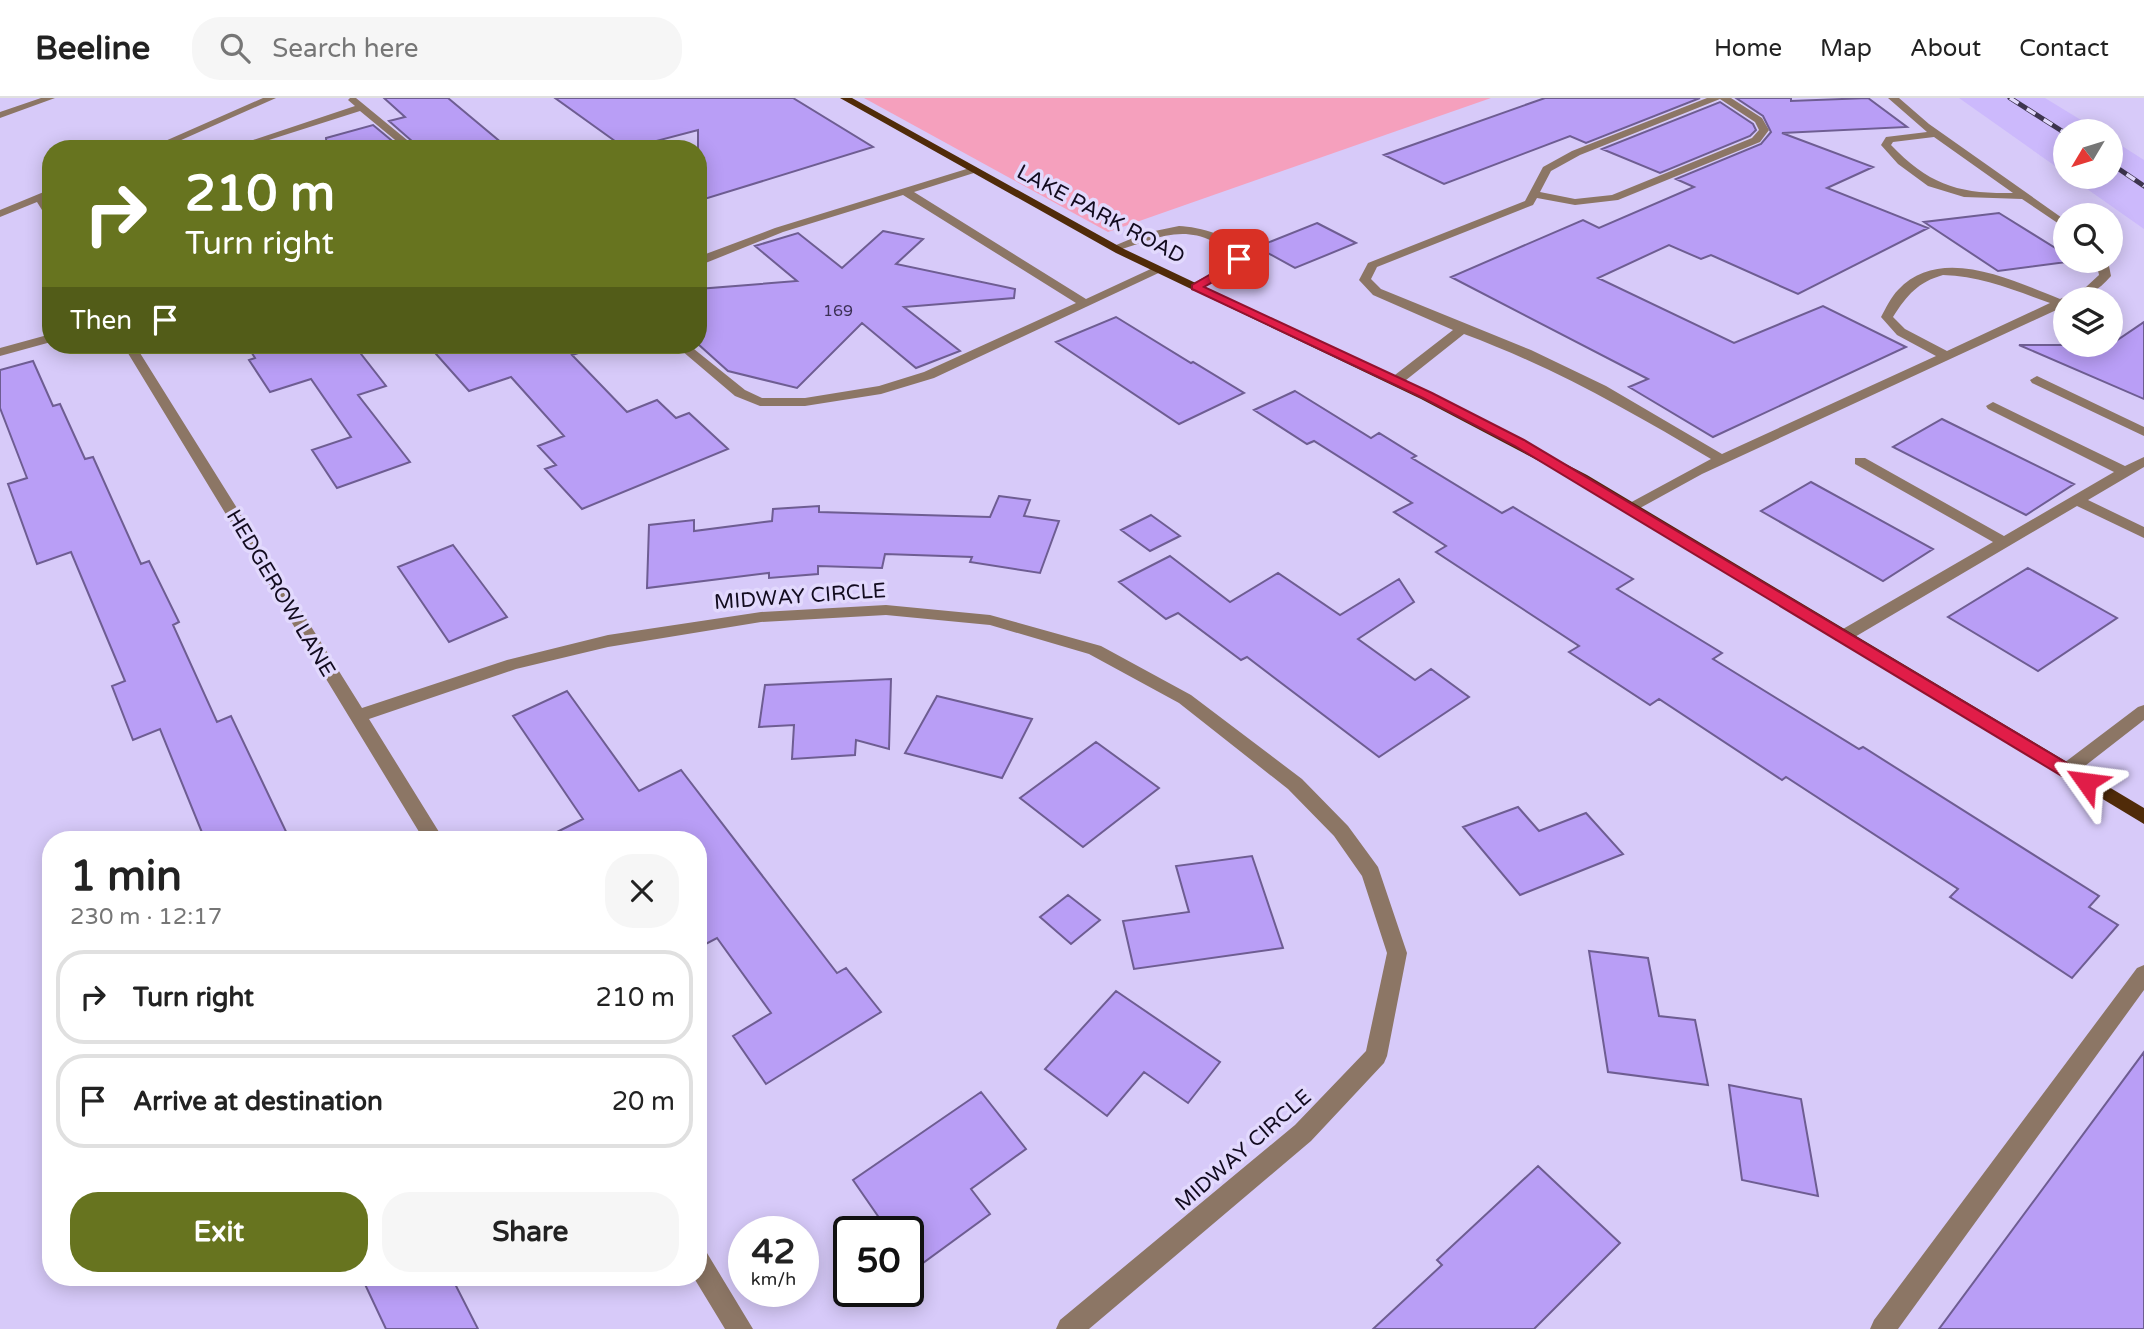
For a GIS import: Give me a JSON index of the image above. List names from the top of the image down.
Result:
{
  "streets": {
    "main road": ["LAKE PARK ROAD"],
    "street": ["HEDGEROW LANE", "MIDWAY CIRCLE"]
  },
  "crossings": [
    ["HEDGEROW LANE", "MIDWAY CIRCLE"]
  ],
  "house_numbers": ["169"],
  "north": "bottom left",
  "page": {
    "header": "Beeline",
    "search": "Search here",
    "nav": [
      "Home",
      "Map",
      "About",
      "Contact"
    ],
    "turn": ["210 m", "Turn right"],
    "then": "Then",
    "heading": ["1 min", "230 m · 12:17"],
    "list": [
      {
        "name": "Turn right",
        "value": "210 m"
      },
      {
        "name": "Arrive at destination",
        "value": "20 m"
      }
    ],
    "buttons": ["Exit", "Share"],
    "speed": "42 km/h",
    "limit": "50"
  }
}
